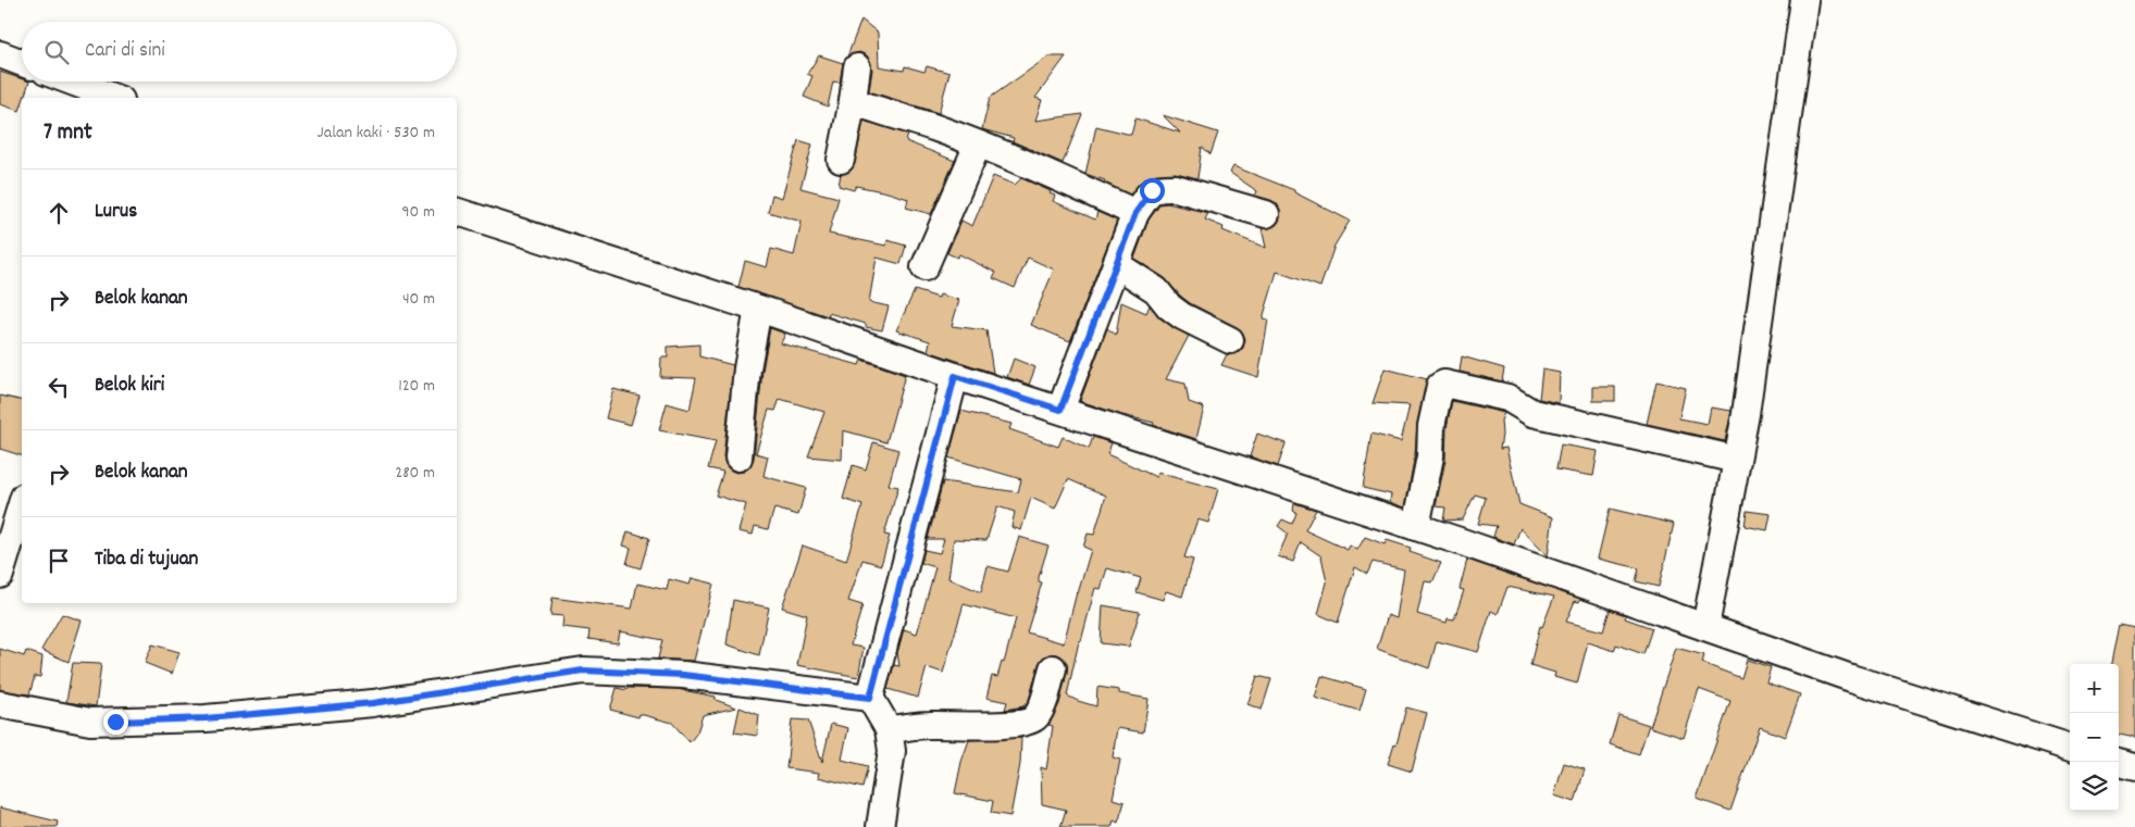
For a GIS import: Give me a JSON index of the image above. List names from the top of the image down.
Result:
{
  "page": {
    "search": "Cari di sini",
    "heading": ["7 mnt", "Jalan kaki · 530 m"],
    "list": [
      ["Lurus", "90 m"],
      ["Belok kanan", "40 m"],
      ["Belok kiri", "120 m"],
      ["Belok kanan", "280 m"],
      "Tiba di tujuan"
    ],
    "map_buttons": ["+", "−"]
  }
}
